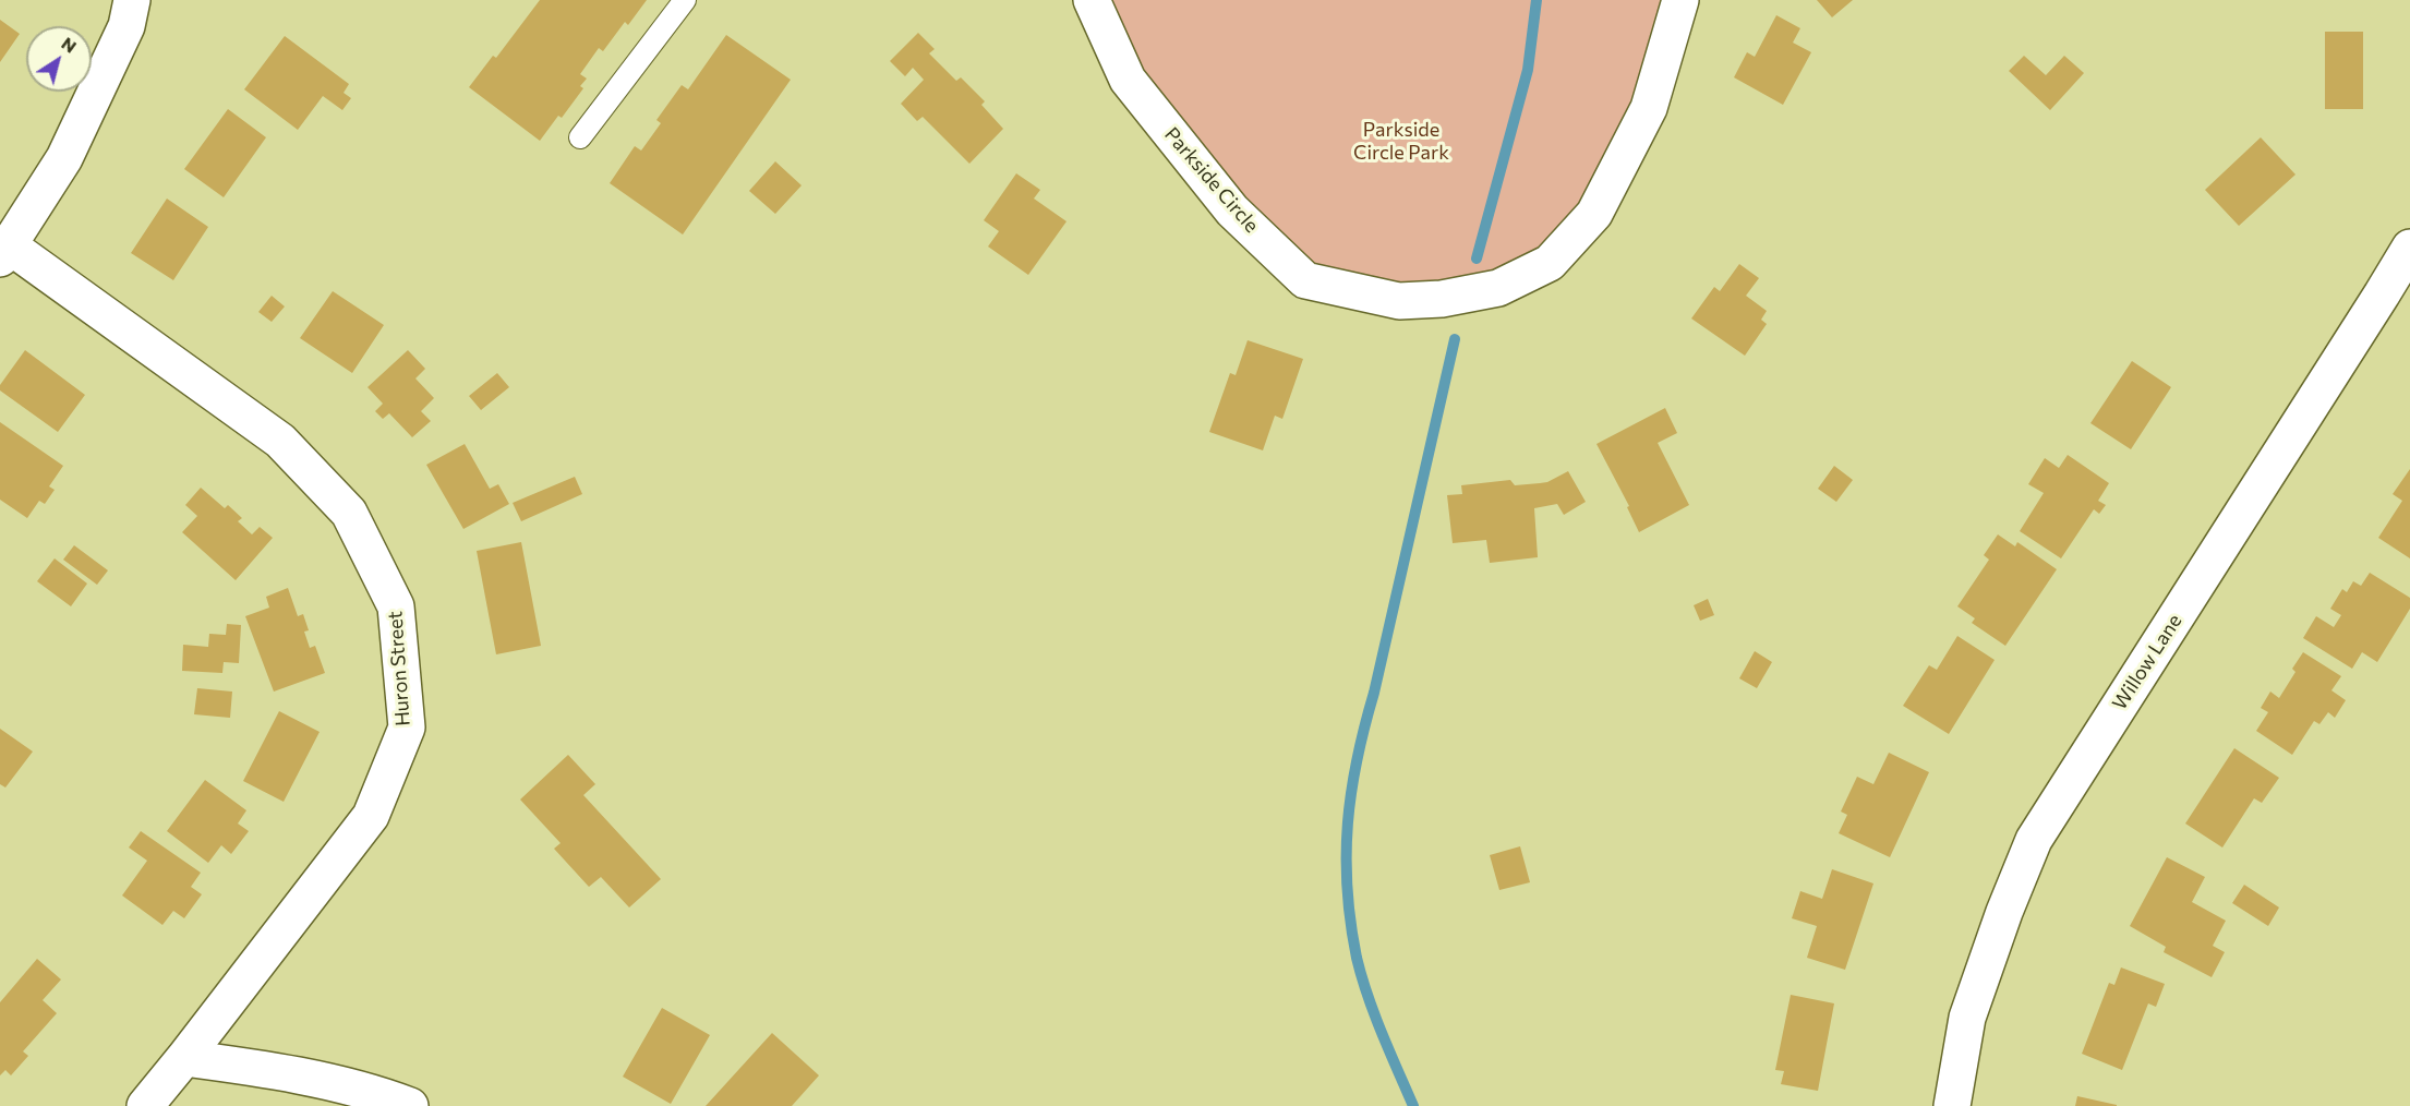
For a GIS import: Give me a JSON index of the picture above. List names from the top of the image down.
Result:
{
  "streets": {
    "street": ["Parkside Circle", "Willow Lane", "Huron Street"]
  },
  "parks": ["Parkside Circle Park"],
  "north": "top right"
}
